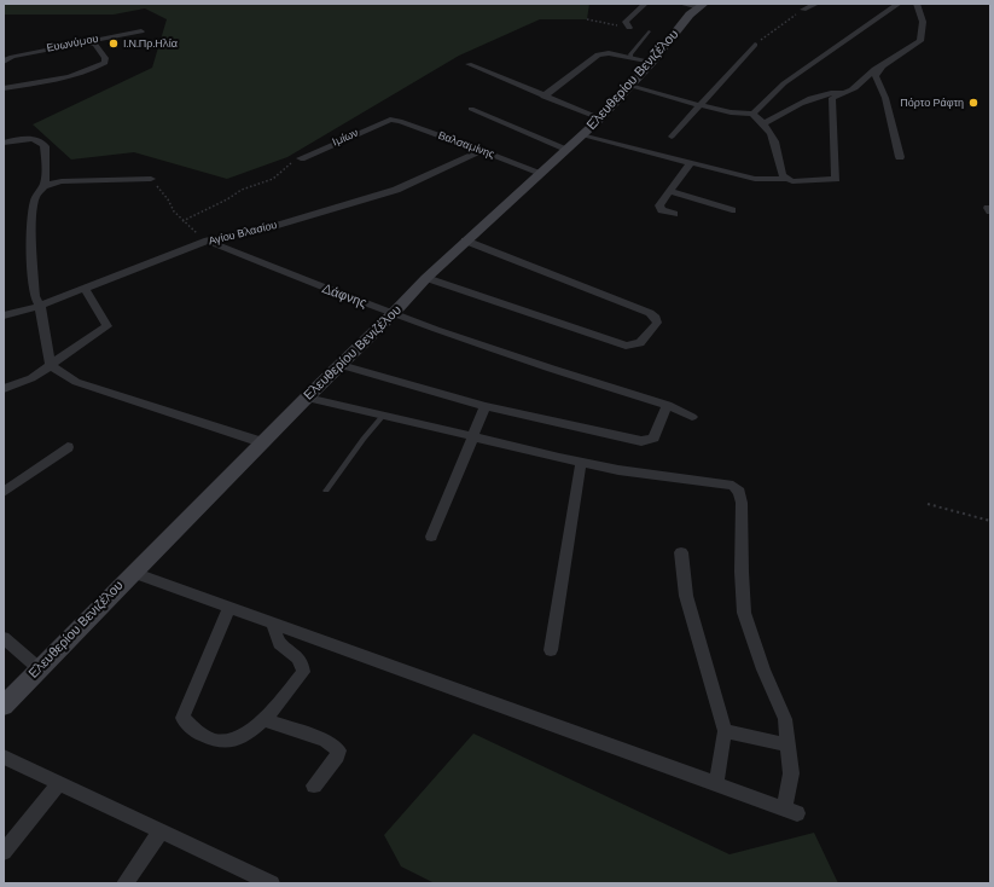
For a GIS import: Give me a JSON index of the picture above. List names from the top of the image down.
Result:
{
  "streets": {
    "street": [
      "Ευωνύμου",
      "Ελευθερίου Βενιζέλου",
      "Ιμίων",
      "Βαλσαμίνης",
      "Αγίου Βλασίου",
      "Δάφνης"
    ]
  },
  "crossings": [
    ["Ελευθερίου Βενιζέλου", "Βαλσαμίνης"],
    ["Ελευθερίου Βενιζέλου", "Δάφνης"],
    ["Ιμίων", "Βαλσαμίνης"],
    ["Βαλσαμίνης", "Αγίου Βλασίου"],
    ["Αγίου Βλασίου", "Δάφνης"]
  ],
  "places": ["Ι.Ν.Πρ.Ηλία", "Πόρτο Ράφτη"]
}
